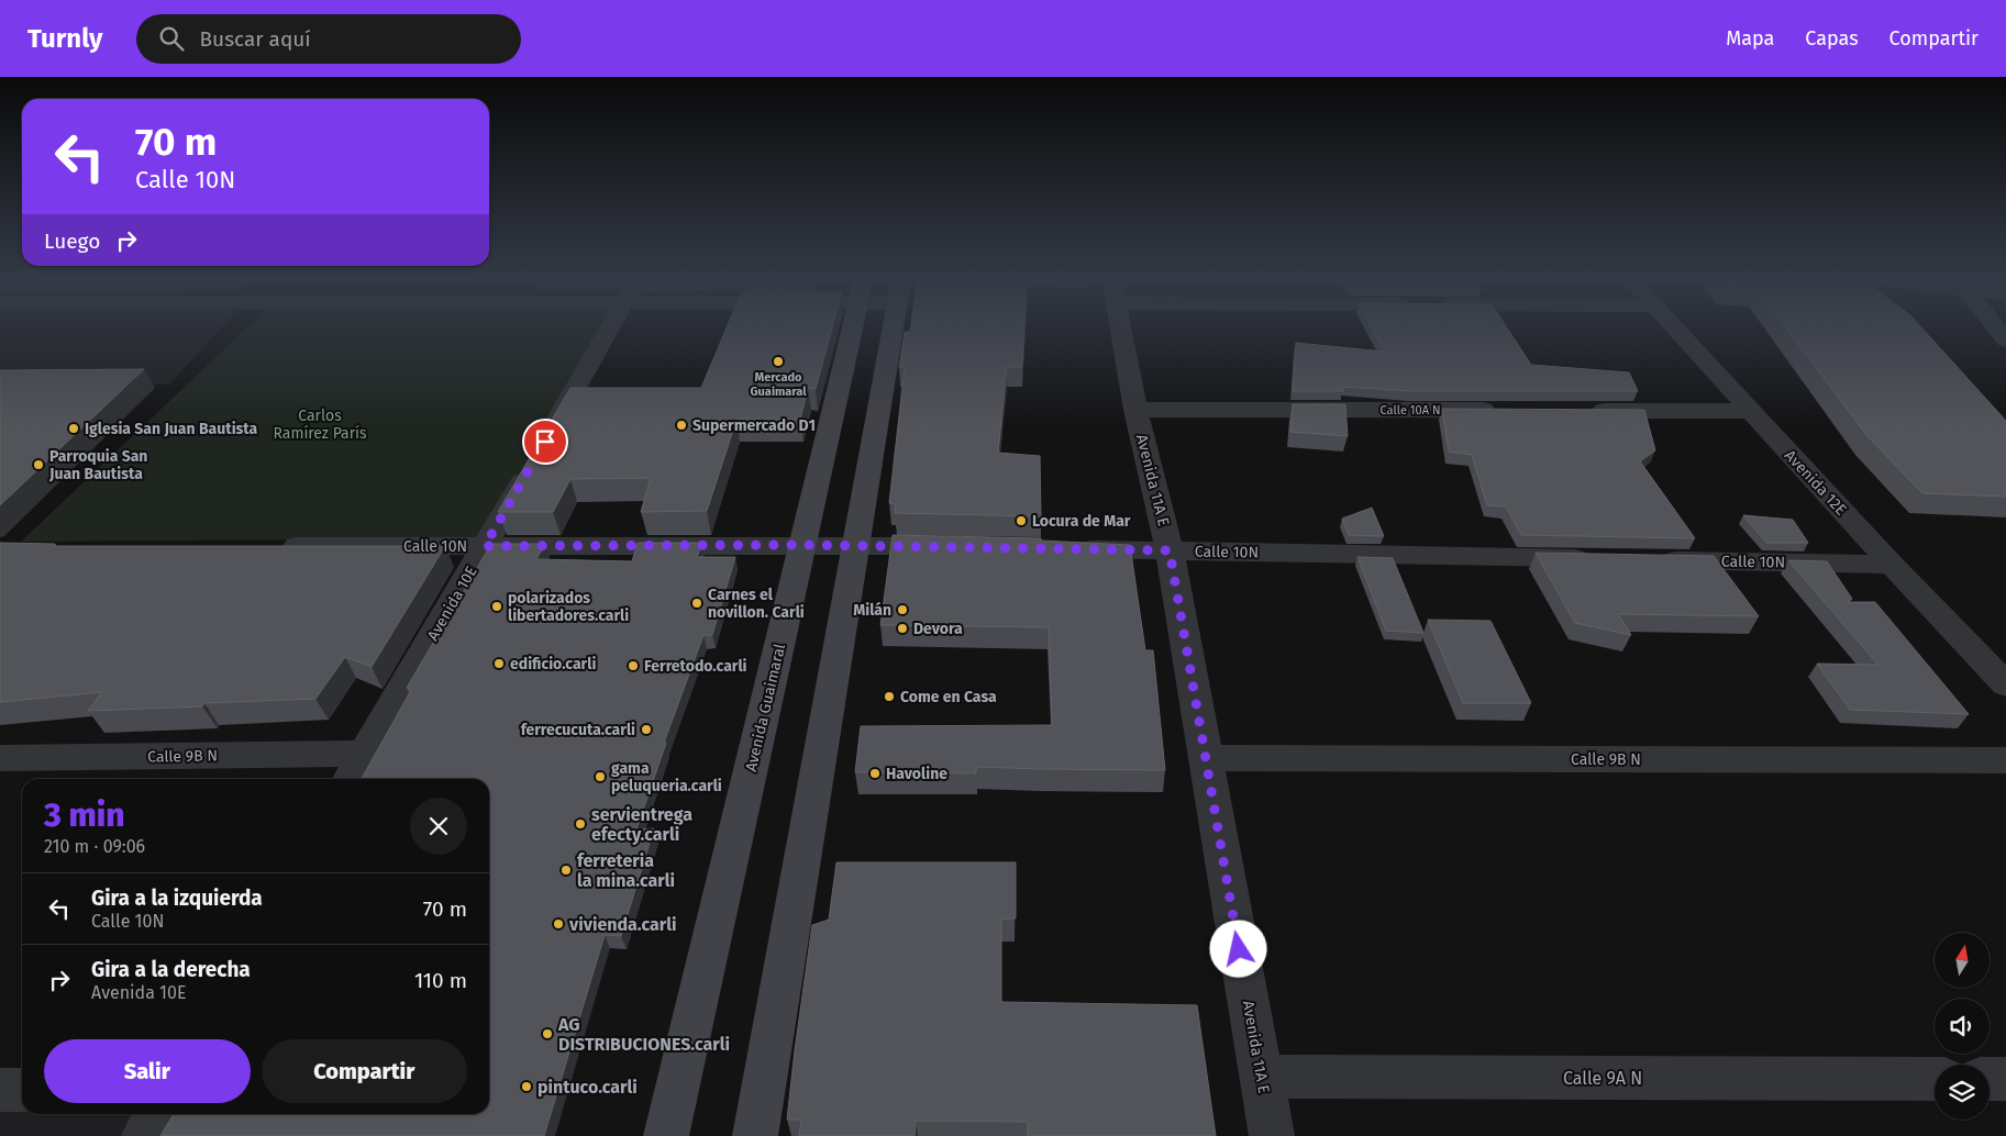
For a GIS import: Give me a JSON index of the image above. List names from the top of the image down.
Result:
{
  "streets": {
    "street": [
      "Calle 10A N",
      "Avenida 11A E",
      "Avenida 12E",
      "Calle 10N",
      "Avenida 10E",
      "Avenida Guaimaral",
      "Calle 9B N",
      "Calle 9A N"
    ]
  },
  "crossings": [
    ["Calle 10A N", "Avenida 11A E"],
    ["Avenida 11A E", "Calle 10N"],
    ["Avenida 11A E", "Calle 9B N"],
    ["Avenida 11A E", "Calle 9A N"],
    ["Avenida 12E", "Calle 10N"],
    ["Calle 10N", "Avenida 10E"],
    ["Calle 10N", "Avenida Guaimaral"],
    ["Avenida 10E", "Calle 9B N"]
  ],
  "parks": ["Carlos Ramírez París"],
  "places": [
    "Mercado Guaimaral",
    "Supermercado D1",
    "Iglesia San Juan Bautista",
    "Parroquia San Juan Bautista",
    "Locura de Mar",
    "Carnes el novillon. Carli",
    "polarizados libertadores.carli",
    "Milán",
    "Devora",
    "edificio.carli",
    "Ferretodo.carli",
    "Come en Casa",
    "ferrecucuta.carli",
    "Havoline",
    "gama peluqueria.carli",
    "servientrega efecty.carli",
    "ferreteria la mina.carli",
    "vivienda.carli",
    "AG DISTRIBUCIONES.carli",
    "pintuco.carli"
  ],
  "north": "top",
  "page": {
    "header": "Turnly",
    "search": "Buscar aquí",
    "nav": ["Mapa", "Capas", "Compartir"],
    "turn": ["70 m", "Calle 10N"],
    "then": "Luego",
    "heading": ["3 min", "210 m · 09:06"],
    "list": [
      {
        "name": "Gira a la izquierda",
        "note": "Calle 10N",
        "value": "70 m"
      },
      {
        "name": "Gira a la derecha",
        "note": "Avenida 10E",
        "value": "110 m"
      }
    ],
    "buttons": ["Salir", "Compartir"]
  }
}
